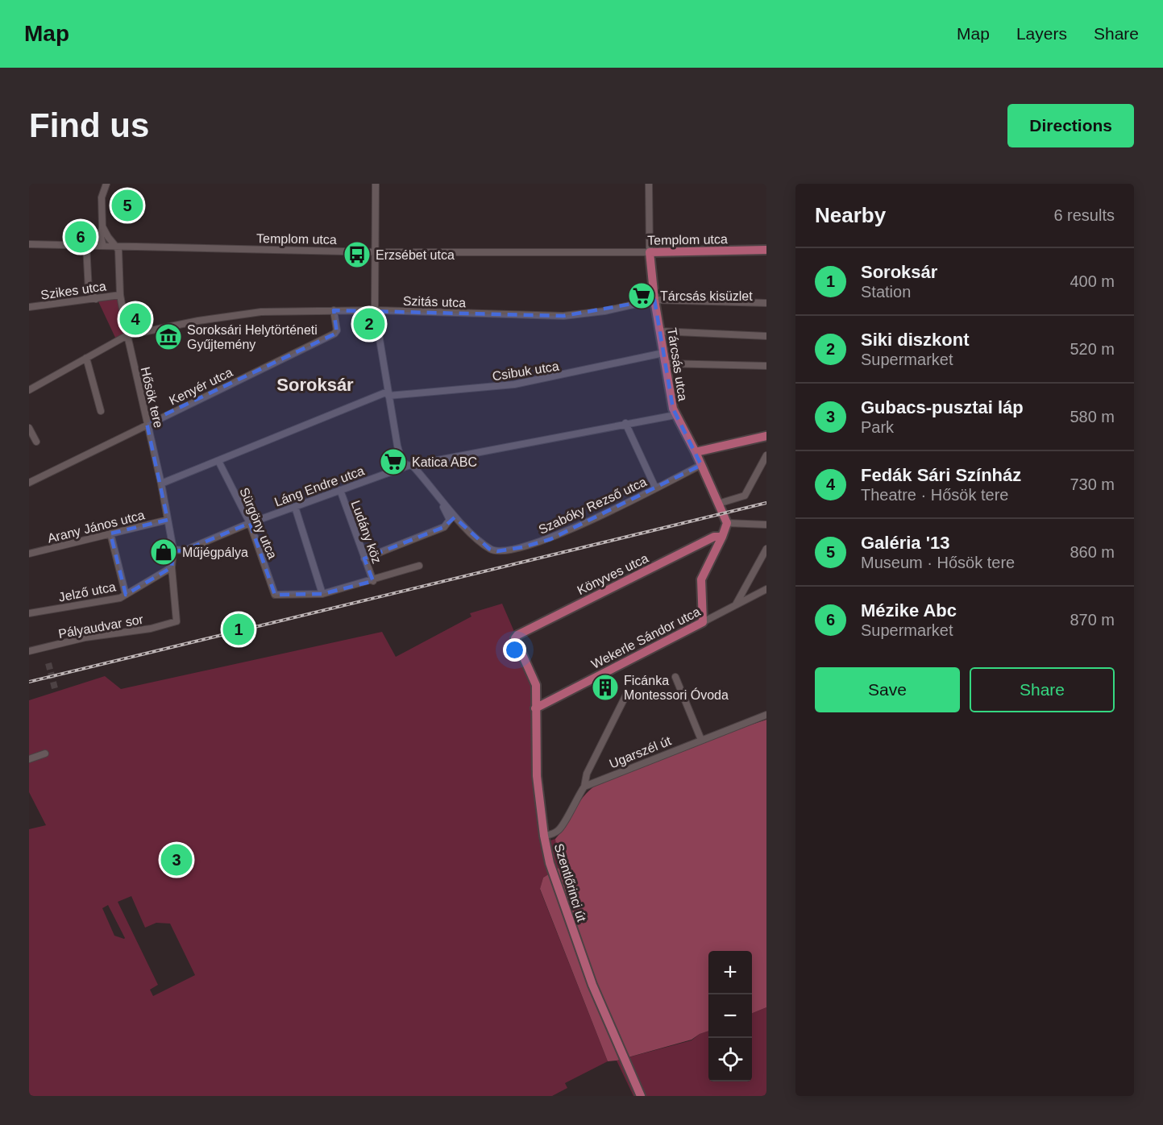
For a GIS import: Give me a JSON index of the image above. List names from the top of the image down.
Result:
{
  "streets": {
    "main road": [
      "Templom utca",
      "Tárcsás utca",
      "Könyves utca",
      "Wekerle Sándor utca",
      "Szentlőrinci út"
    ],
    "street": [
      "Szikes utca",
      "Szitás utca",
      "Csibuk utca",
      "Kenyér utca",
      "Hősök tere",
      "Láng Endre utca",
      "Szabóky Rezső utca",
      "Sürgöny utca",
      "Arany János utca",
      "Ludány köz",
      "Jelző utca",
      "Pályaudvar sor",
      "Ugarszél út"
    ]
  },
  "crossings": [
    ["Templom utca", "Tárcsás utca"],
    ["Templom utca", "Hősök tere"],
    ["Szikes utca", "Hősök tere"],
    ["Szitás utca", "Tárcsás utca"],
    ["Szitás utca", "Kenyér utca"],
    ["Szitás utca", "Hősök tere"],
    ["Tárcsás utca", "Csibuk utca"],
    ["Tárcsás utca", "Láng Endre utca"],
    ["Tárcsás utca", "Szabóky Rezső utca"],
    ["Csibuk utca", "Hősök tere"],
    ["Csibuk utca", "Sürgöny utca"],
    ["Kenyér utca", "Hősök tere"],
    ["Hősök tere", "Láng Endre utca"],
    ["Hősök tere", "Arany János utca"],
    ["Hősök tere", "Jelző utca"],
    ["Hősök tere", "Pályaudvar sor"],
    ["Láng Endre utca", "Sürgöny utca"],
    ["Láng Endre utca", "Ludány köz"],
    ["Könyves utca", "Szentlőrinci út"],
    ["Wekerle Sándor utca", "Szentlőrinci út"]
  ],
  "districts": ["Soroksár"],
  "places": {
    "bus stop": ["Erzsébet utca"],
    "supermarket": ["Tárcsás kisüzlet", "Katica ABC"],
    "museum": ["Soroksári Helytörténeti Gyűjtemény"],
    "shop": ["Műjégpálya"],
    "building": ["Ficánka Montessori Óvoda"]
  },
  "page": {
    "header": "Map",
    "nav": ["Map", "Layers", "Share"],
    "buttons": [
      "Directions",
      ["Save", "Share"]
    ],
    "title": "Find us",
    "heading": ["Nearby", "6 results"],
    "pins": [
      "5",
      "6",
      "4",
      "2",
      "1",
      "3"
    ],
    "list": [
      {
        "mark": "1",
        "name": "Soroksár",
        "note": "Station",
        "value": "400 m"
      },
      {
        "mark": "2",
        "name": "Siki diszkont",
        "note": "Supermarket",
        "value": "520 m"
      },
      {
        "mark": "3",
        "name": "Gubacs-pusztai láp",
        "note": "Park",
        "value": "580 m"
      },
      {
        "mark": "4",
        "name": "Fedák Sári Színház",
        "note": "Theatre · Hősök tere",
        "value": "730 m"
      },
      {
        "mark": "5",
        "name": "Galéria '13",
        "note": "Museum · Hősök tere",
        "value": "860 m"
      },
      {
        "mark": "6",
        "name": "Mézike Abc",
        "note": "Supermarket",
        "value": "870 m"
      }
    ],
    "map_buttons": ["+", "−"]
  }
}
